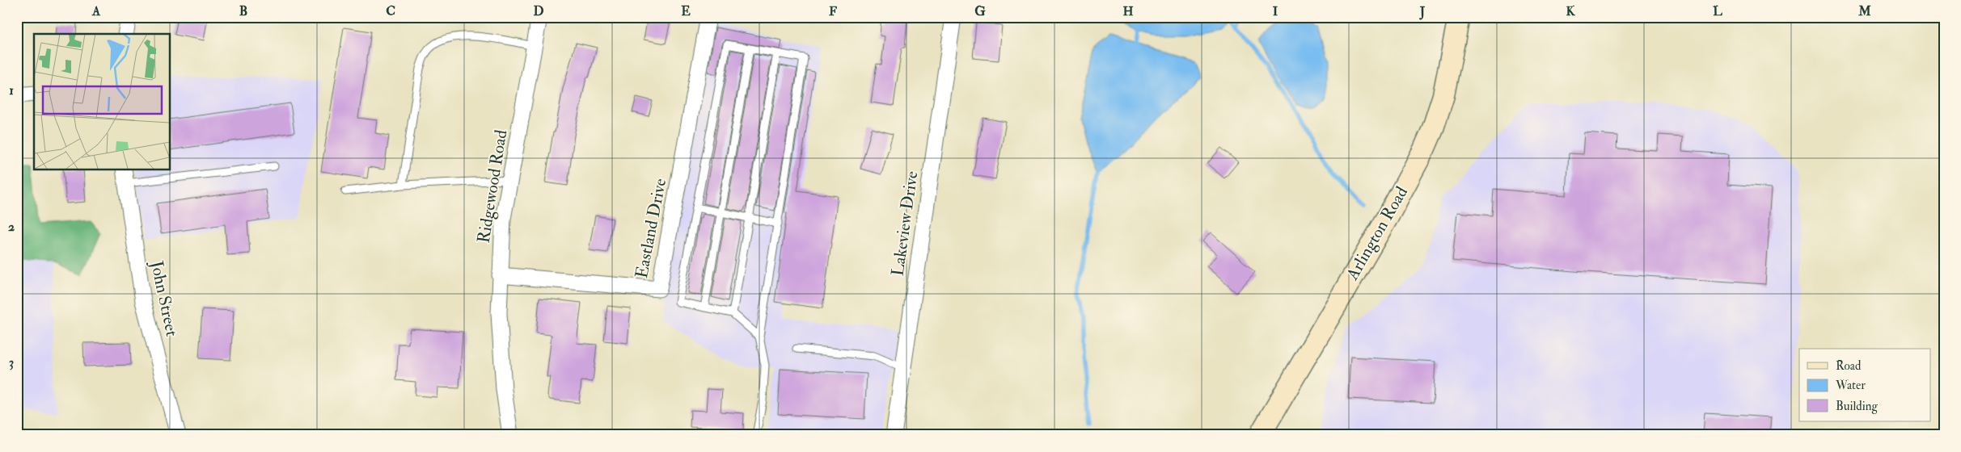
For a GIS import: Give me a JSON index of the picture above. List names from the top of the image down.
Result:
{
  "streets": {
    "main road": ["Arlington Road"],
    "street": [
      "Ridgewood Road",
      "Lakeview Drive",
      "Eastland Drive",
      "John Street"
    ]
  },
  "crossings": [
    ["Ridgewood Road", "Eastland Drive"]
  ],
  "legend": ["Road", "Water", "Building"],
  "grid": {
    "columns": [
      "A",
      "B",
      "C",
      "D",
      "E",
      "F",
      "G",
      "H",
      "I",
      "J",
      "K",
      "L",
      "M"
    ],
    "rows": ["1", "2", "3"]
  }
}
